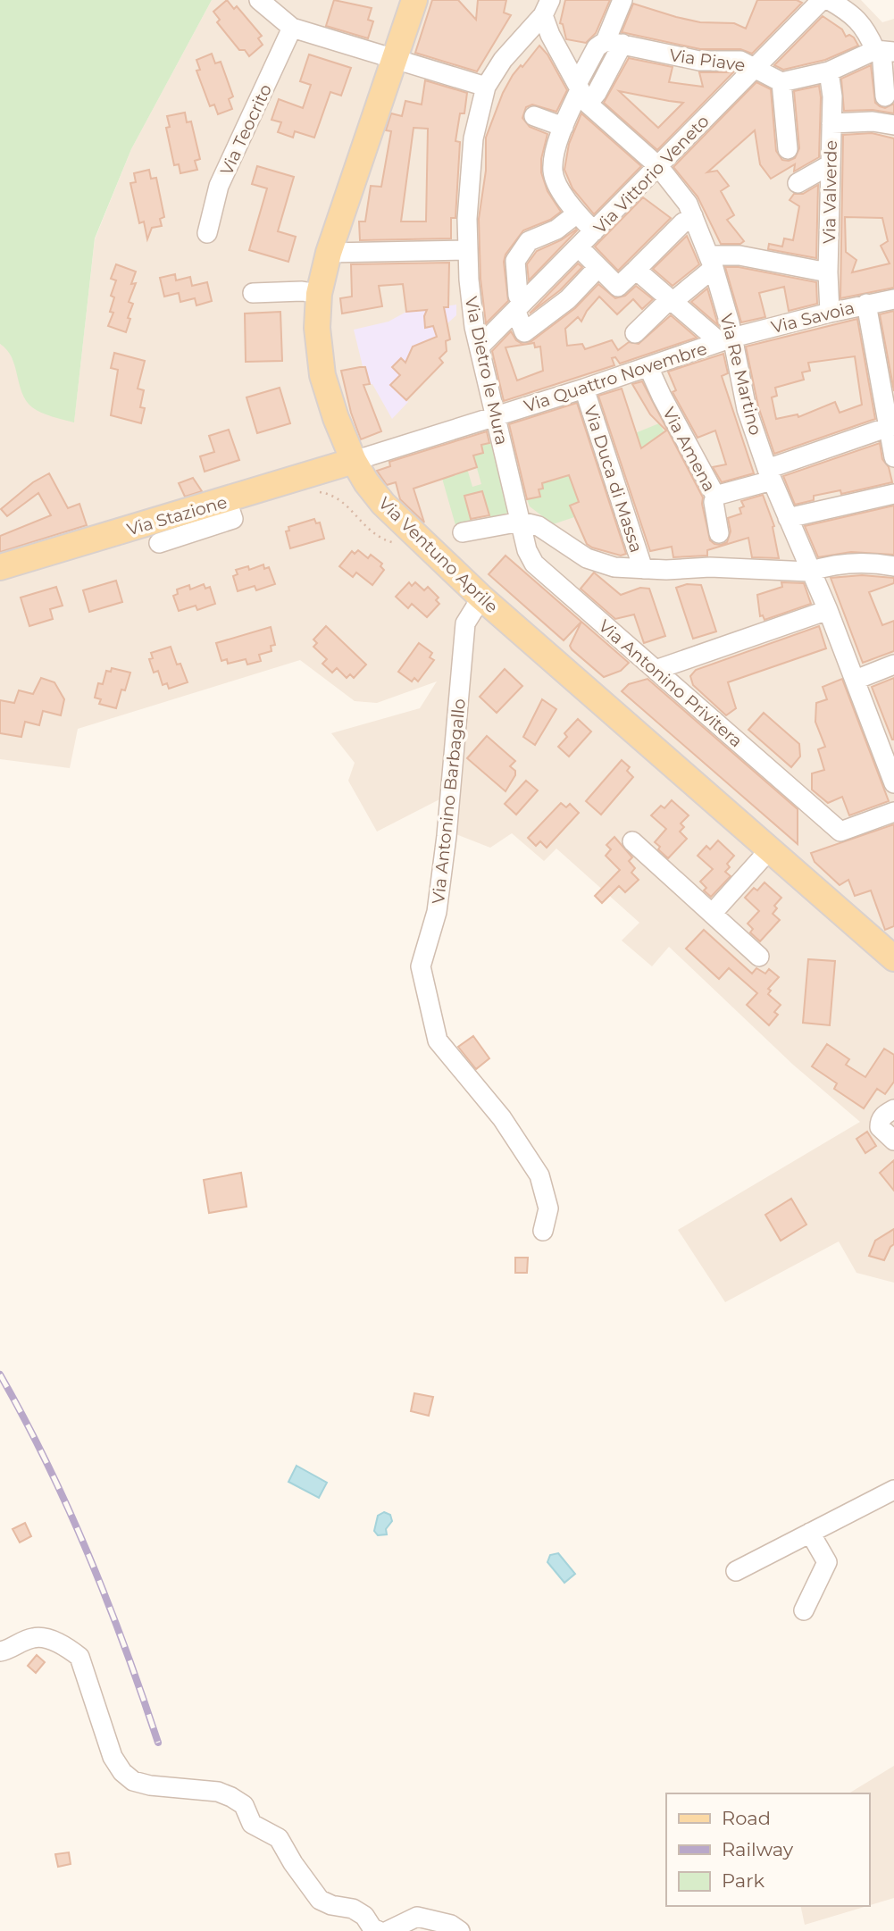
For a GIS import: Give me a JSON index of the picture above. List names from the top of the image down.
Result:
{
  "streets": {
    "main road": ["Via Stazione", "Via Ventuno Aprile"],
    "street": [
      "Via Piave",
      "Via Teocrito",
      "Via Vittorio Veneto",
      "Via Valverde",
      "Via Savoia",
      "Via Dietro le Mura",
      "Via Re Martino",
      "Via Quattro Novembre",
      "Via Amena",
      "Via Duca di Massa",
      "Via Antonino Privitera",
      "Via Antonino Barbagallo"
    ]
  },
  "crossings": [
    ["Via Piave", "Via Vittorio Veneto"],
    ["Via Vittorio Veneto", "Via Dietro le Mura"],
    ["Via Vittorio Veneto", "Via Re Martino"],
    ["Via Valverde", "Via Savoia"],
    ["Via Savoia", "Via Re Martino"],
    ["Via Savoia", "Via Quattro Novembre"],
    ["Via Dietro le Mura", "Via Re Martino"],
    ["Via Dietro le Mura", "Via Quattro Novembre"],
    ["Via Dietro le Mura", "Via Antonino Privitera"],
    ["Via Re Martino", "Via Quattro Novembre"],
    ["Via Quattro Novembre", "Via Amena"],
    ["Via Quattro Novembre", "Via Duca di Massa"],
    ["Via Quattro Novembre", "Via Stazione"],
    ["Via Quattro Novembre", "Via Ventuno Aprile"],
    ["Via Stazione", "Via Ventuno Aprile"],
    ["Via Ventuno Aprile", "Via Antonino Barbagallo"]
  ],
  "legend": ["Road", "Railway", "Park"]
}
